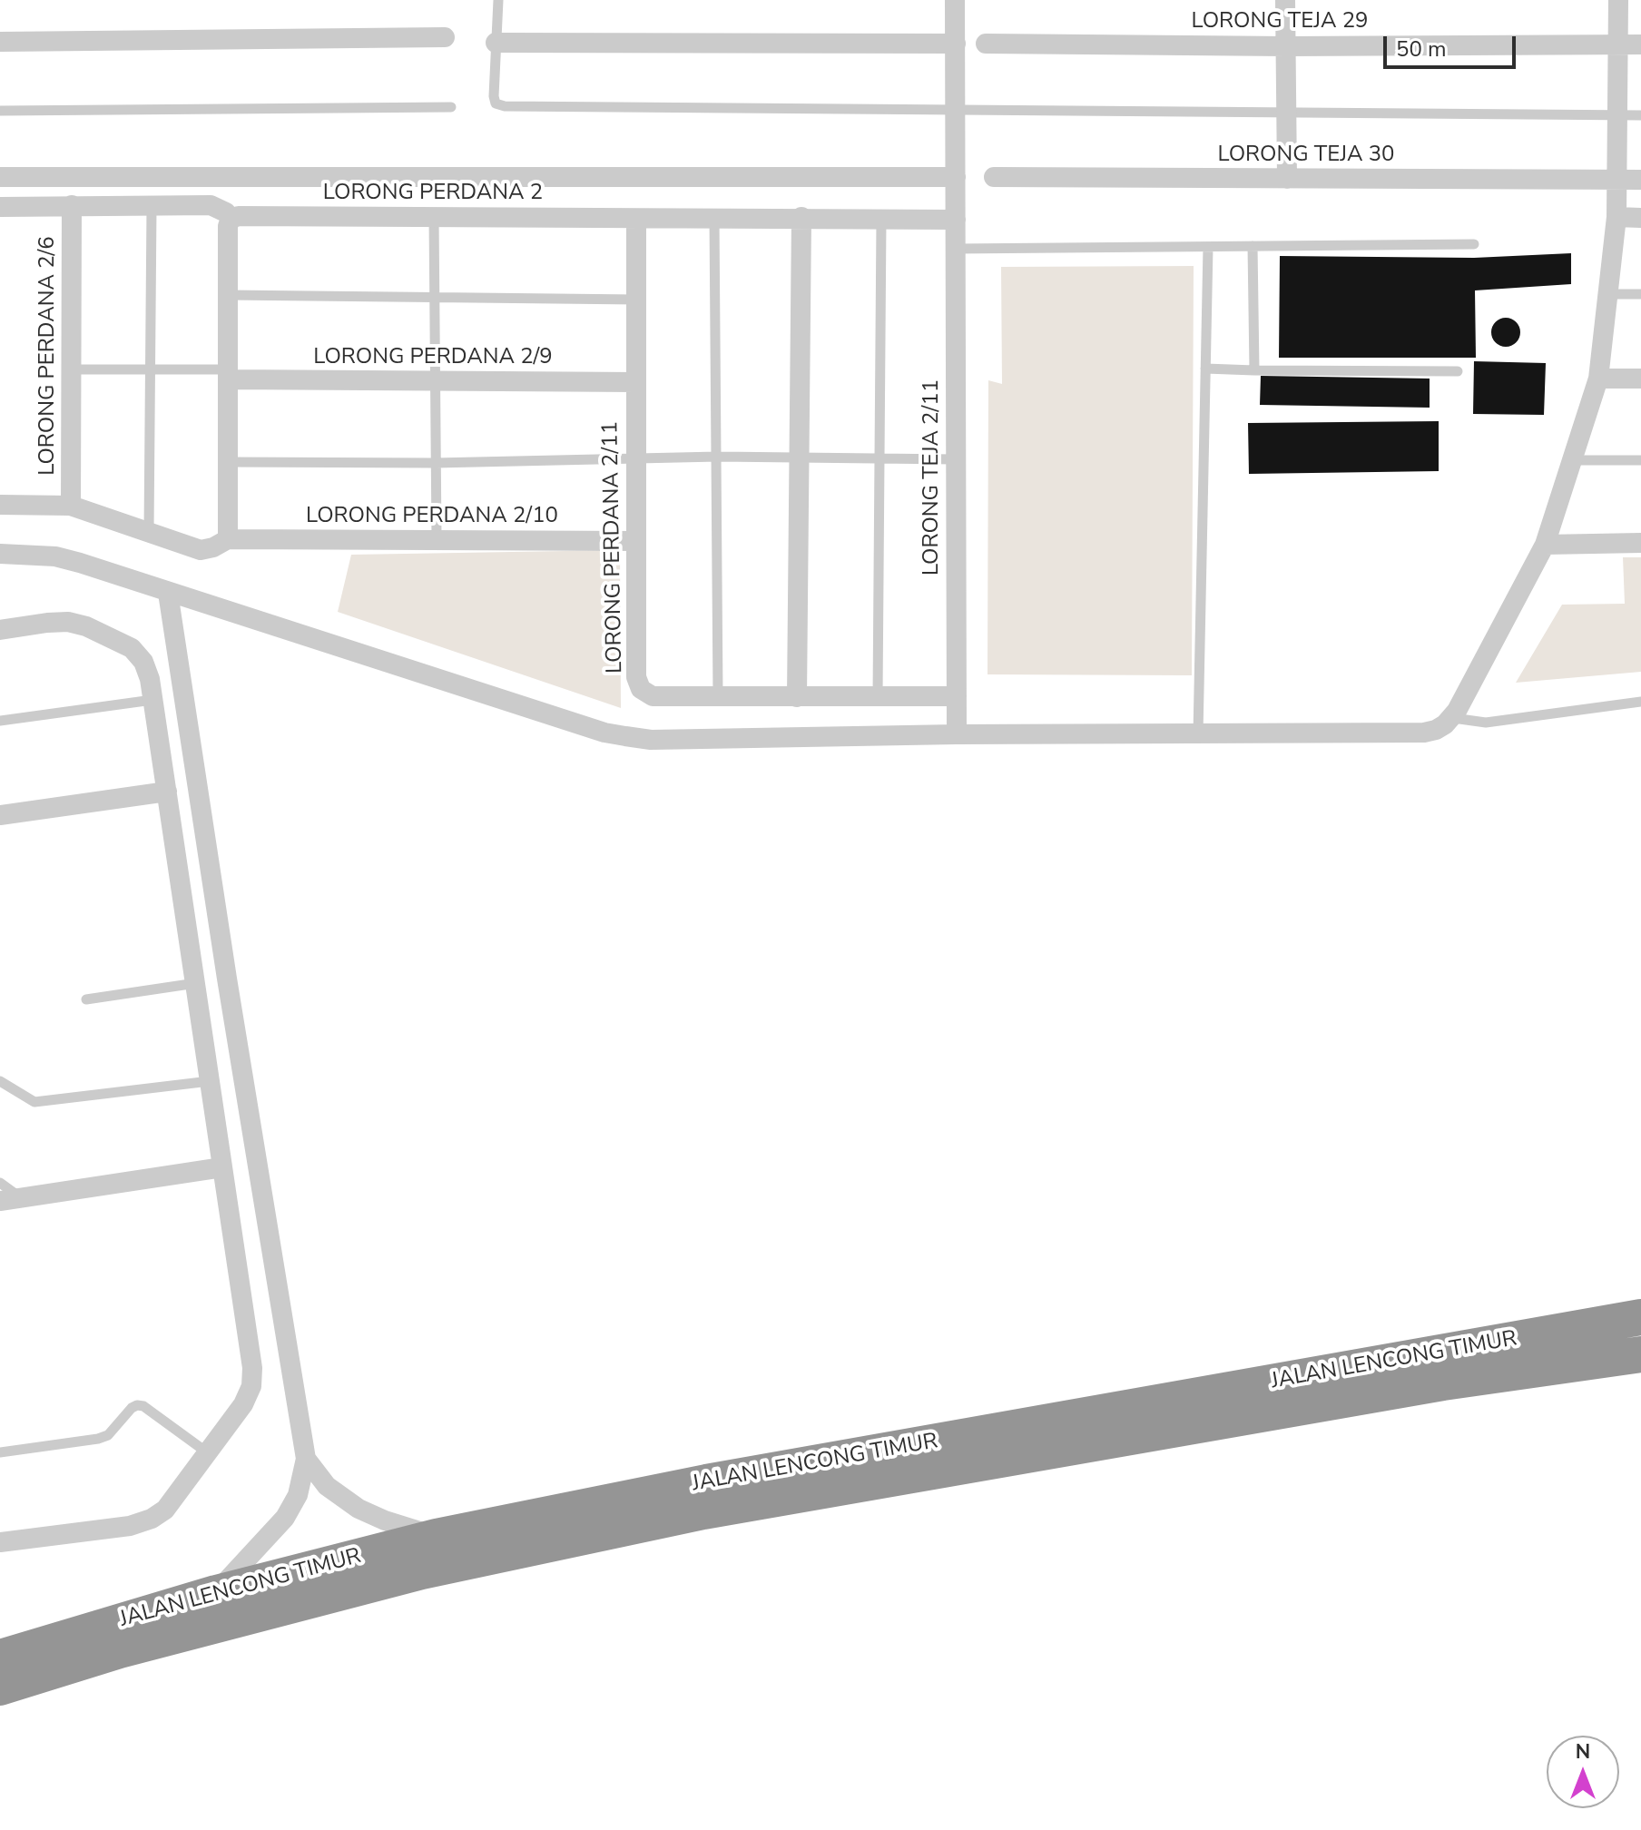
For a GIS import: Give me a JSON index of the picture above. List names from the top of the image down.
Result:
{
  "streets": {
    "highway": ["JALAN LENCONG TIMUR"],
    "street": [
      "LORONG TEJA 29",
      "LORONG TEJA 30",
      "LORONG PERDANA 2",
      "LORONG PERDANA 2/6",
      "LORONG PERDANA 2/9",
      "LORONG TEJA 2/11",
      "LORONG PERDANA 2/10",
      "LORONG PERDANA 2/11"
    ]
  },
  "crossings": [
    ["LORONG PERDANA 2", "LORONG TEJA 2/11"],
    ["LORONG PERDANA 2", "LORONG PERDANA 2/11"],
    ["LORONG PERDANA 2/6", "LORONG PERDANA 2/10"],
    ["LORONG PERDANA 2/9", "LORONG PERDANA 2/11"],
    ["LORONG TEJA 2/11", "LORONG PERDANA 2/11"],
    ["LORONG PERDANA 2/10", "LORONG PERDANA 2/11"]
  ],
  "scale_bar": "50 m",
  "north": "top"
}
